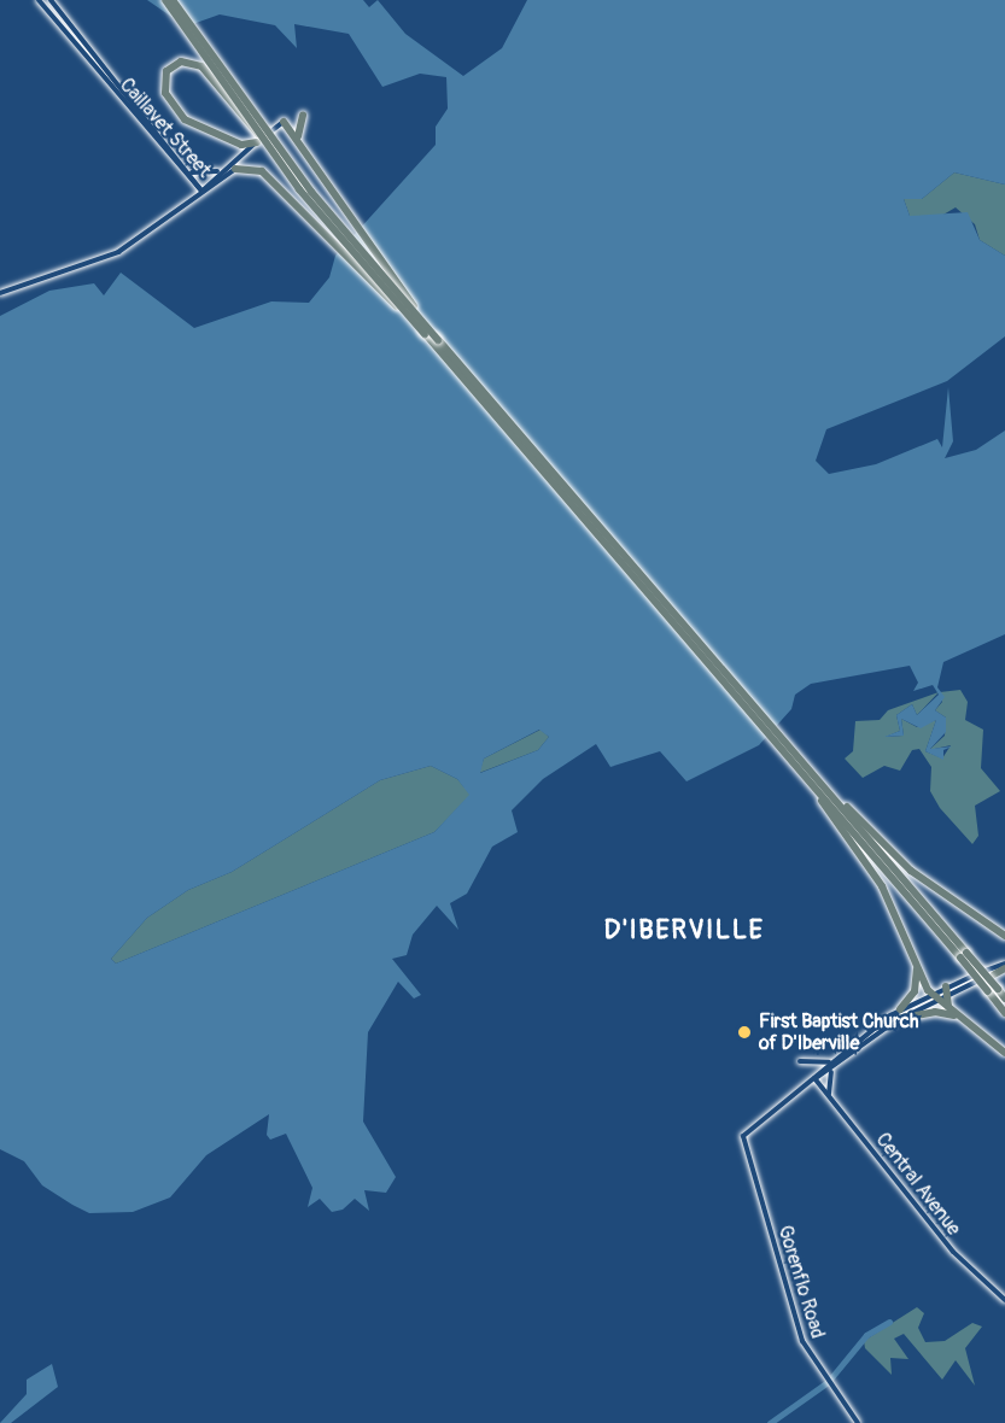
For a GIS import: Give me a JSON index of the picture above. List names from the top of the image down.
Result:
{
  "streets": {
    "main road": ["Caillavet Street", "Central Avenue", "Gorenflo Road"]
  },
  "crossings": [
    ["Central Avenue", "Gorenflo Road"]
  ],
  "districts": ["D'IBERVILLE"],
  "places": ["First Baptist Church of D'Iberville"]
}
